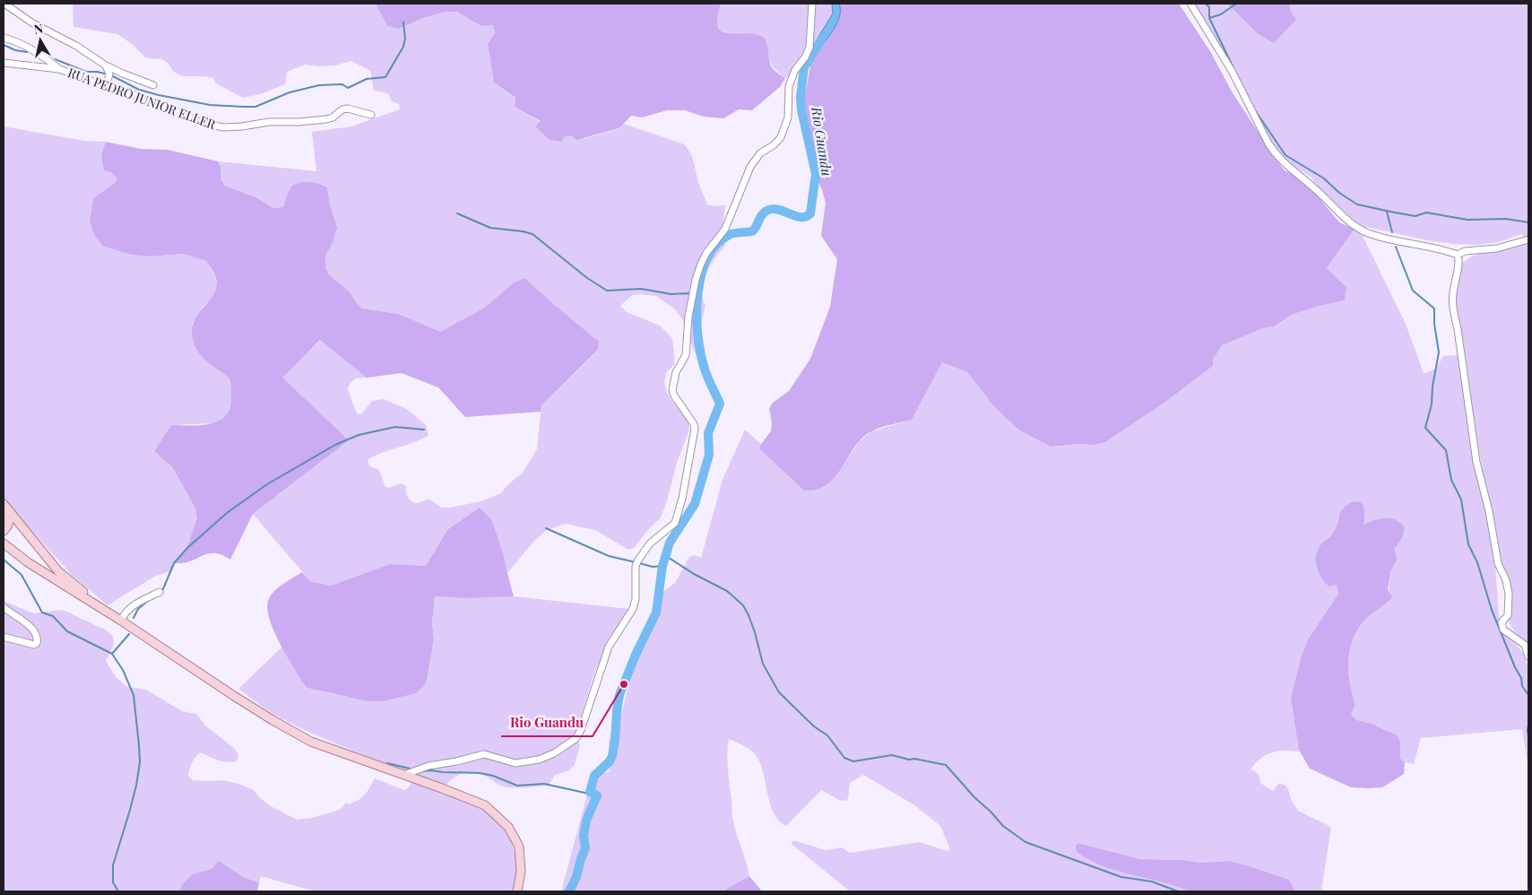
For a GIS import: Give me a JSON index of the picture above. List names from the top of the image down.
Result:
{
  "streets": {
    "street": ["RUA PEDRO JUNIOR ELLER"]
  },
  "water": ["Rio Guandu"],
  "places": ["Rio Guandu"],
  "north": "top"
}
